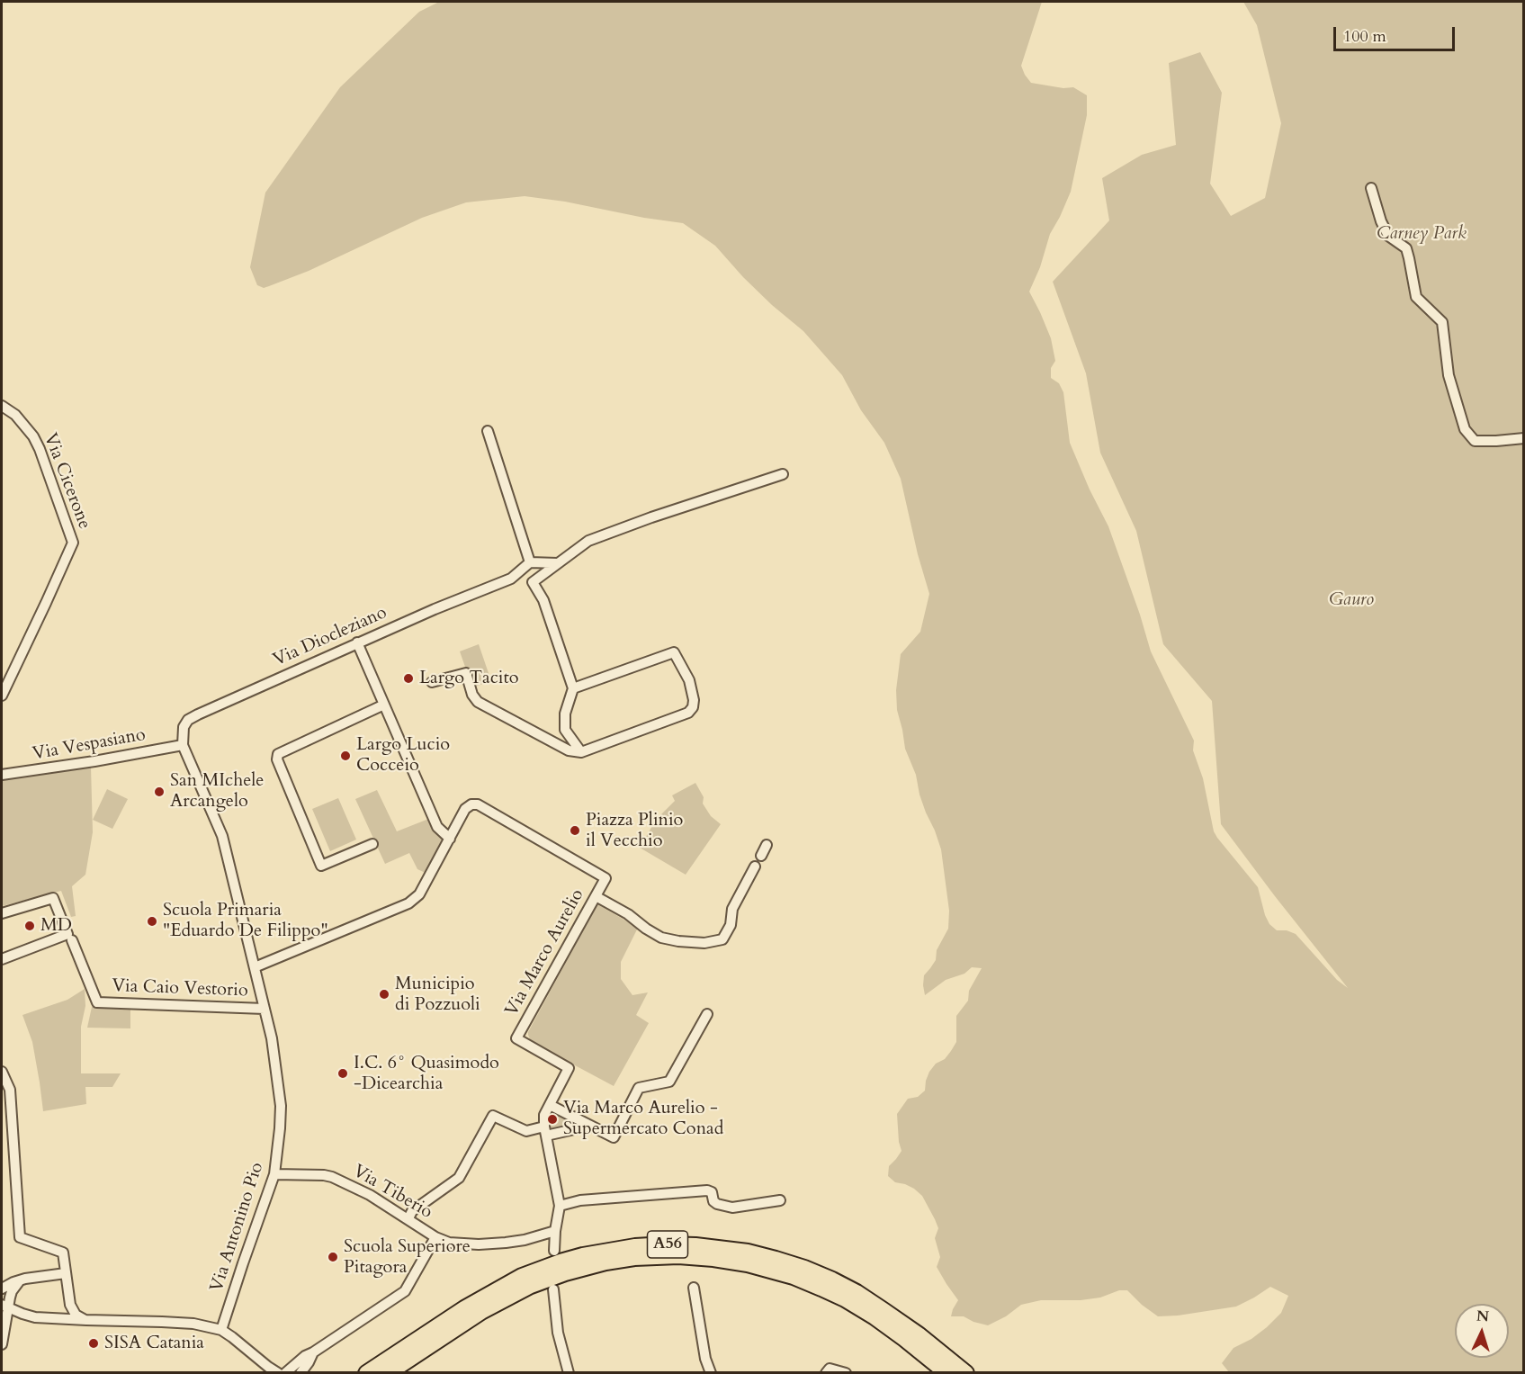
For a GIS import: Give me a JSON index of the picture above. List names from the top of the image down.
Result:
{
  "streets": {
    "highway": ["A56"],
    "street": [
      "Via Cicerone",
      "Via Diocleziano",
      "Via Vespasiano",
      "Via Marco Aurelio",
      "Via Caio Vestorio",
      "Via Tiberio",
      "Via Antonino Pio"
    ]
  },
  "crossings": [
    ["Via Diocleziano", "Via Vespasiano"],
    ["Via Diocleziano", "Via Antonino Pio"],
    ["Via Vespasiano", "Via Antonino Pio"],
    ["Via Marco Aurelio", "Via Tiberio"],
    ["Via Caio Vestorio", "Via Antonino Pio"],
    ["Via Tiberio", "Via Antonino Pio"]
  ],
  "parks": ["Carney Park", "Gauro"],
  "places": [
    "Largo Tacito",
    "Largo Lucio Cocceio",
    "San MIchele Arcangelo",
    "Piazza Plinio il Vecchio",
    "Scuola Primaria \"Eduardo De Filippo\"",
    "MD",
    "Municipio di Pozzuoli",
    "I.C. 6° Quasimodo -Dicearchia",
    "Via Marco Aurelio - Supermercato Conad",
    "Scuola Superiore Pitagora",
    "SISA Catania"
  ],
  "scale_bar": "100 m",
  "north": "top"
}
